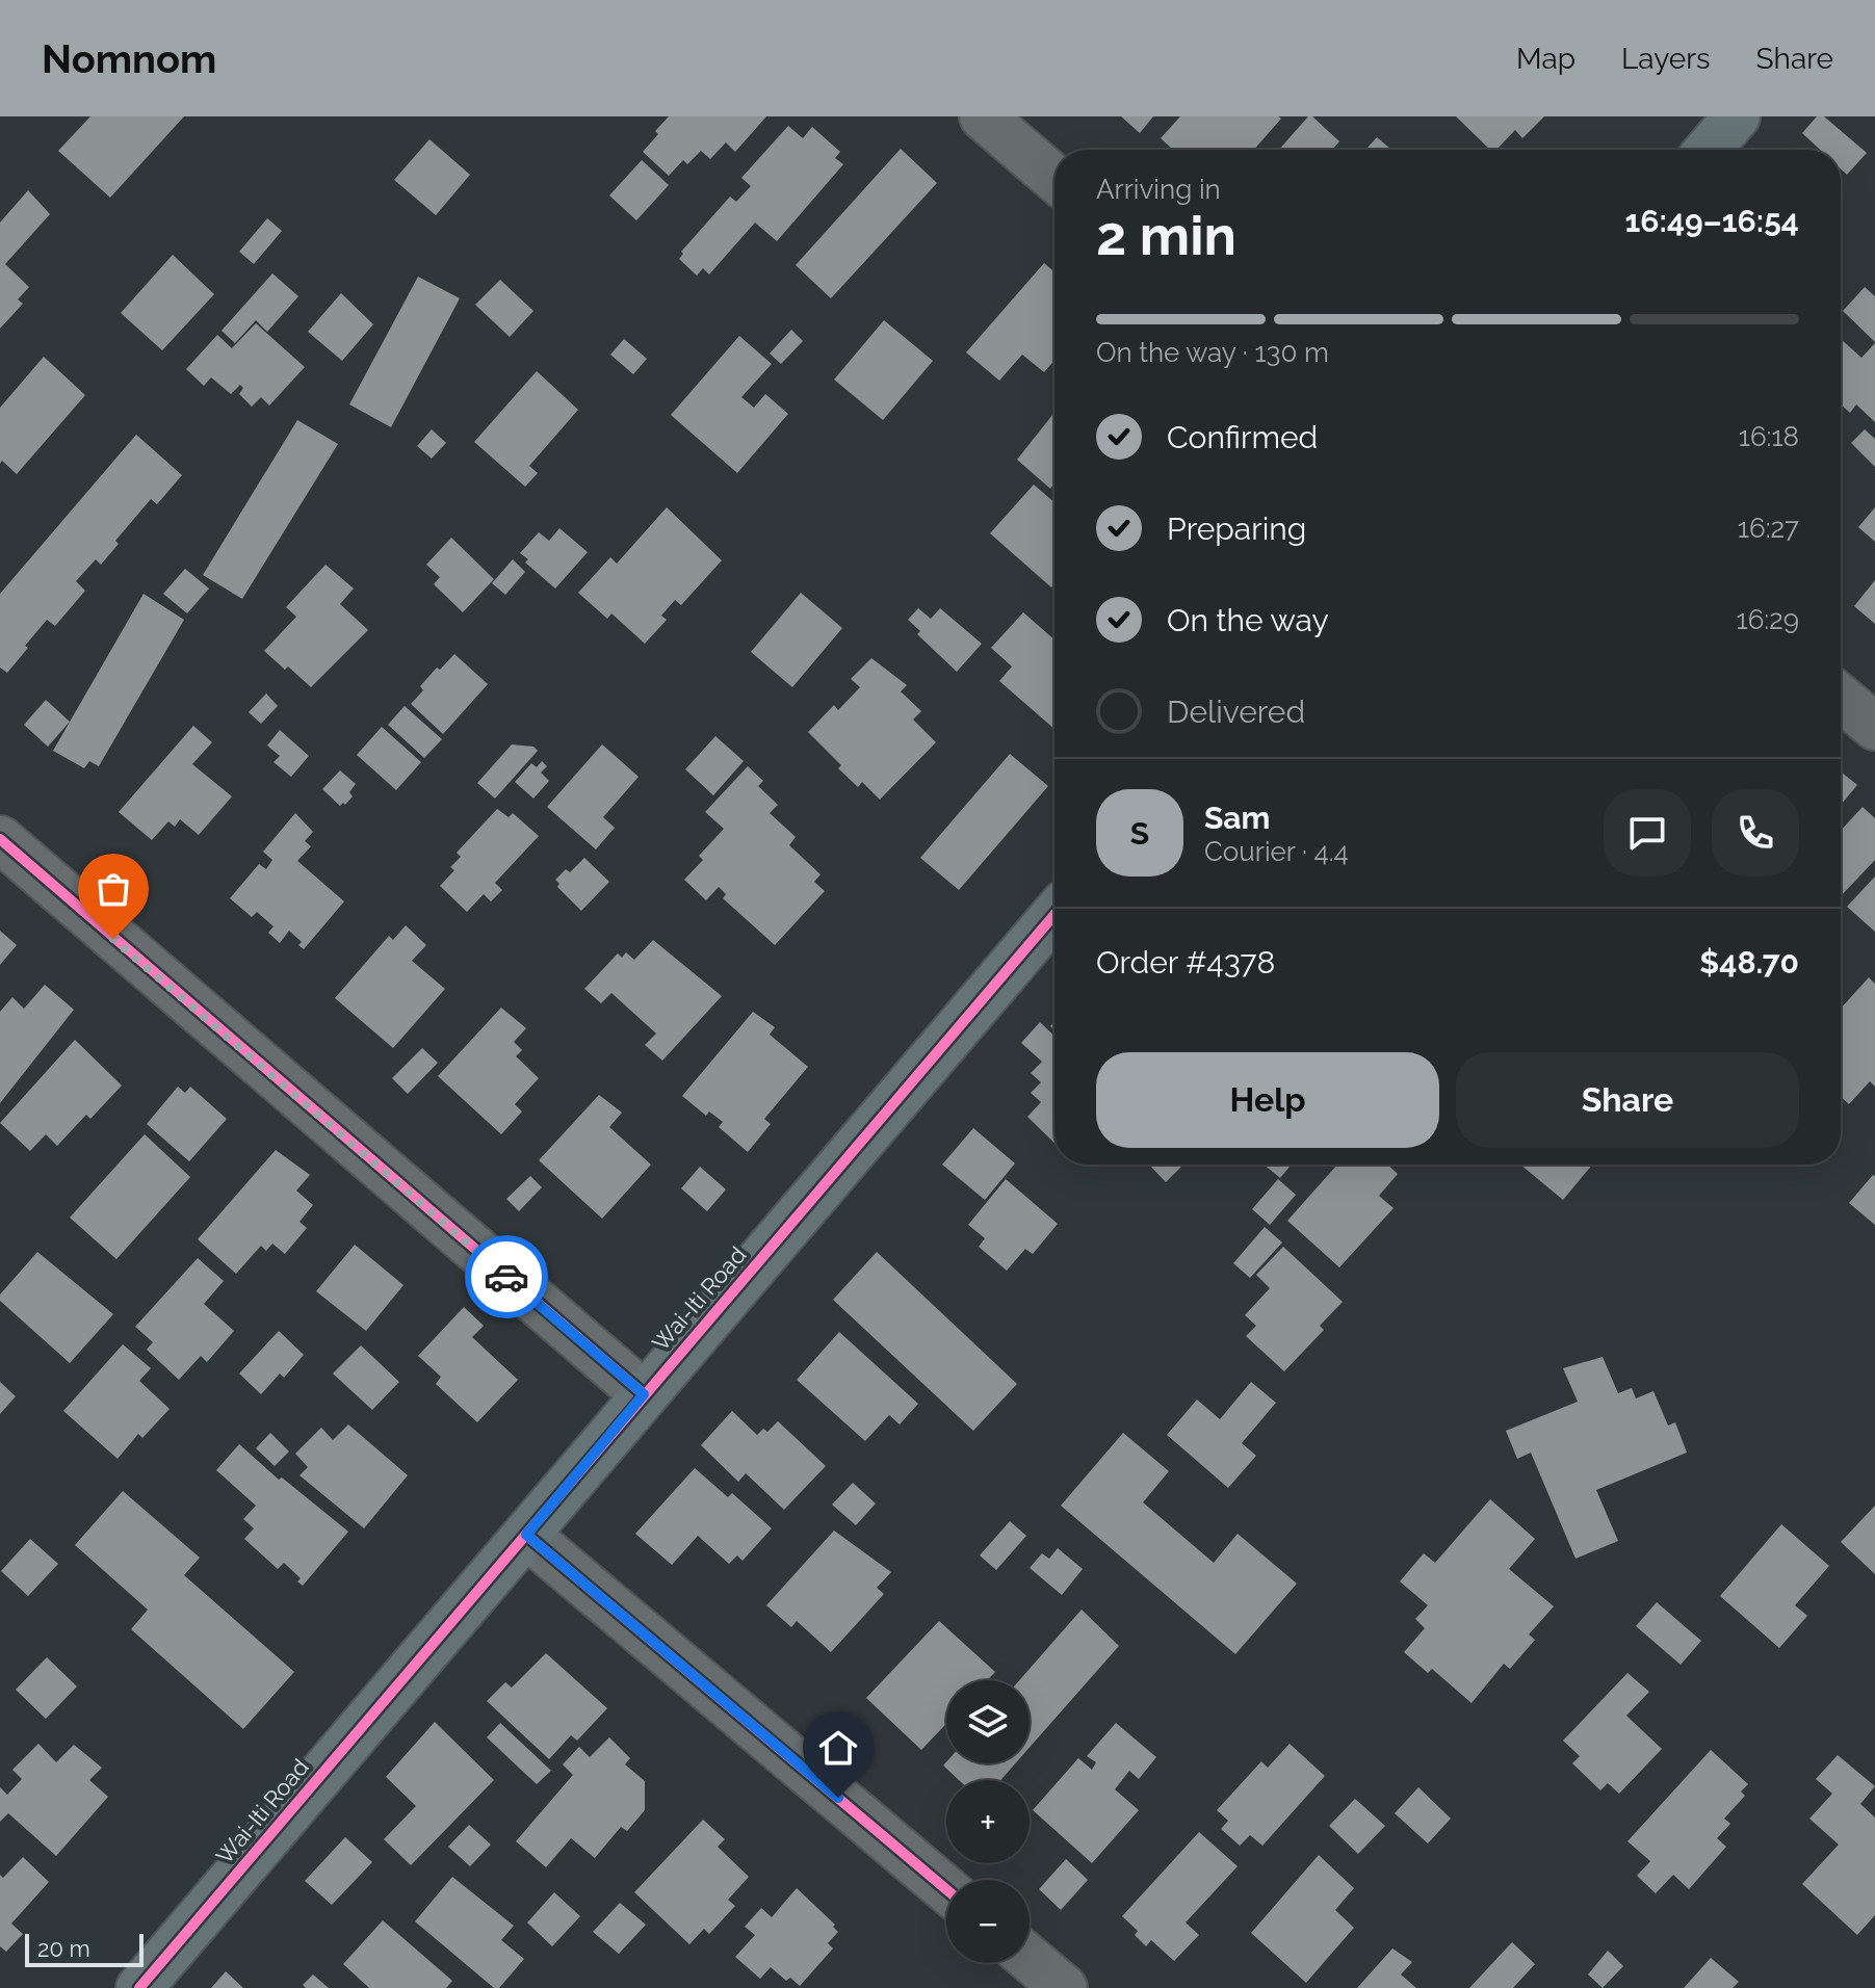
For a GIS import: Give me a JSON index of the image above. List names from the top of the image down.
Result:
{
  "streets": {
    "main road": ["Wai-Iti Road"]
  },
  "scale_bar": "20 m",
  "page": {
    "header": "Nomnom",
    "nav": ["Map", "Layers", "Share"],
    "heading": ["2 min", "Arriving in", "16:49–16:54"],
    "panel": [
      "Sam",
      "Courier · 4.4",
      "Order #4378",
      "$48.70"
    ],
    "bar": "On the way · 130 m",
    "list": [
      ["Confirmed", "16:18"],
      ["Preparing", "16:27"],
      ["On the way", "16:29"],
      "Delivered"
    ],
    "round": "S",
    "buttons": ["Help", "Share"],
    "map_buttons": ["+", "−"],
    "scale": "20 m"
  }
}
